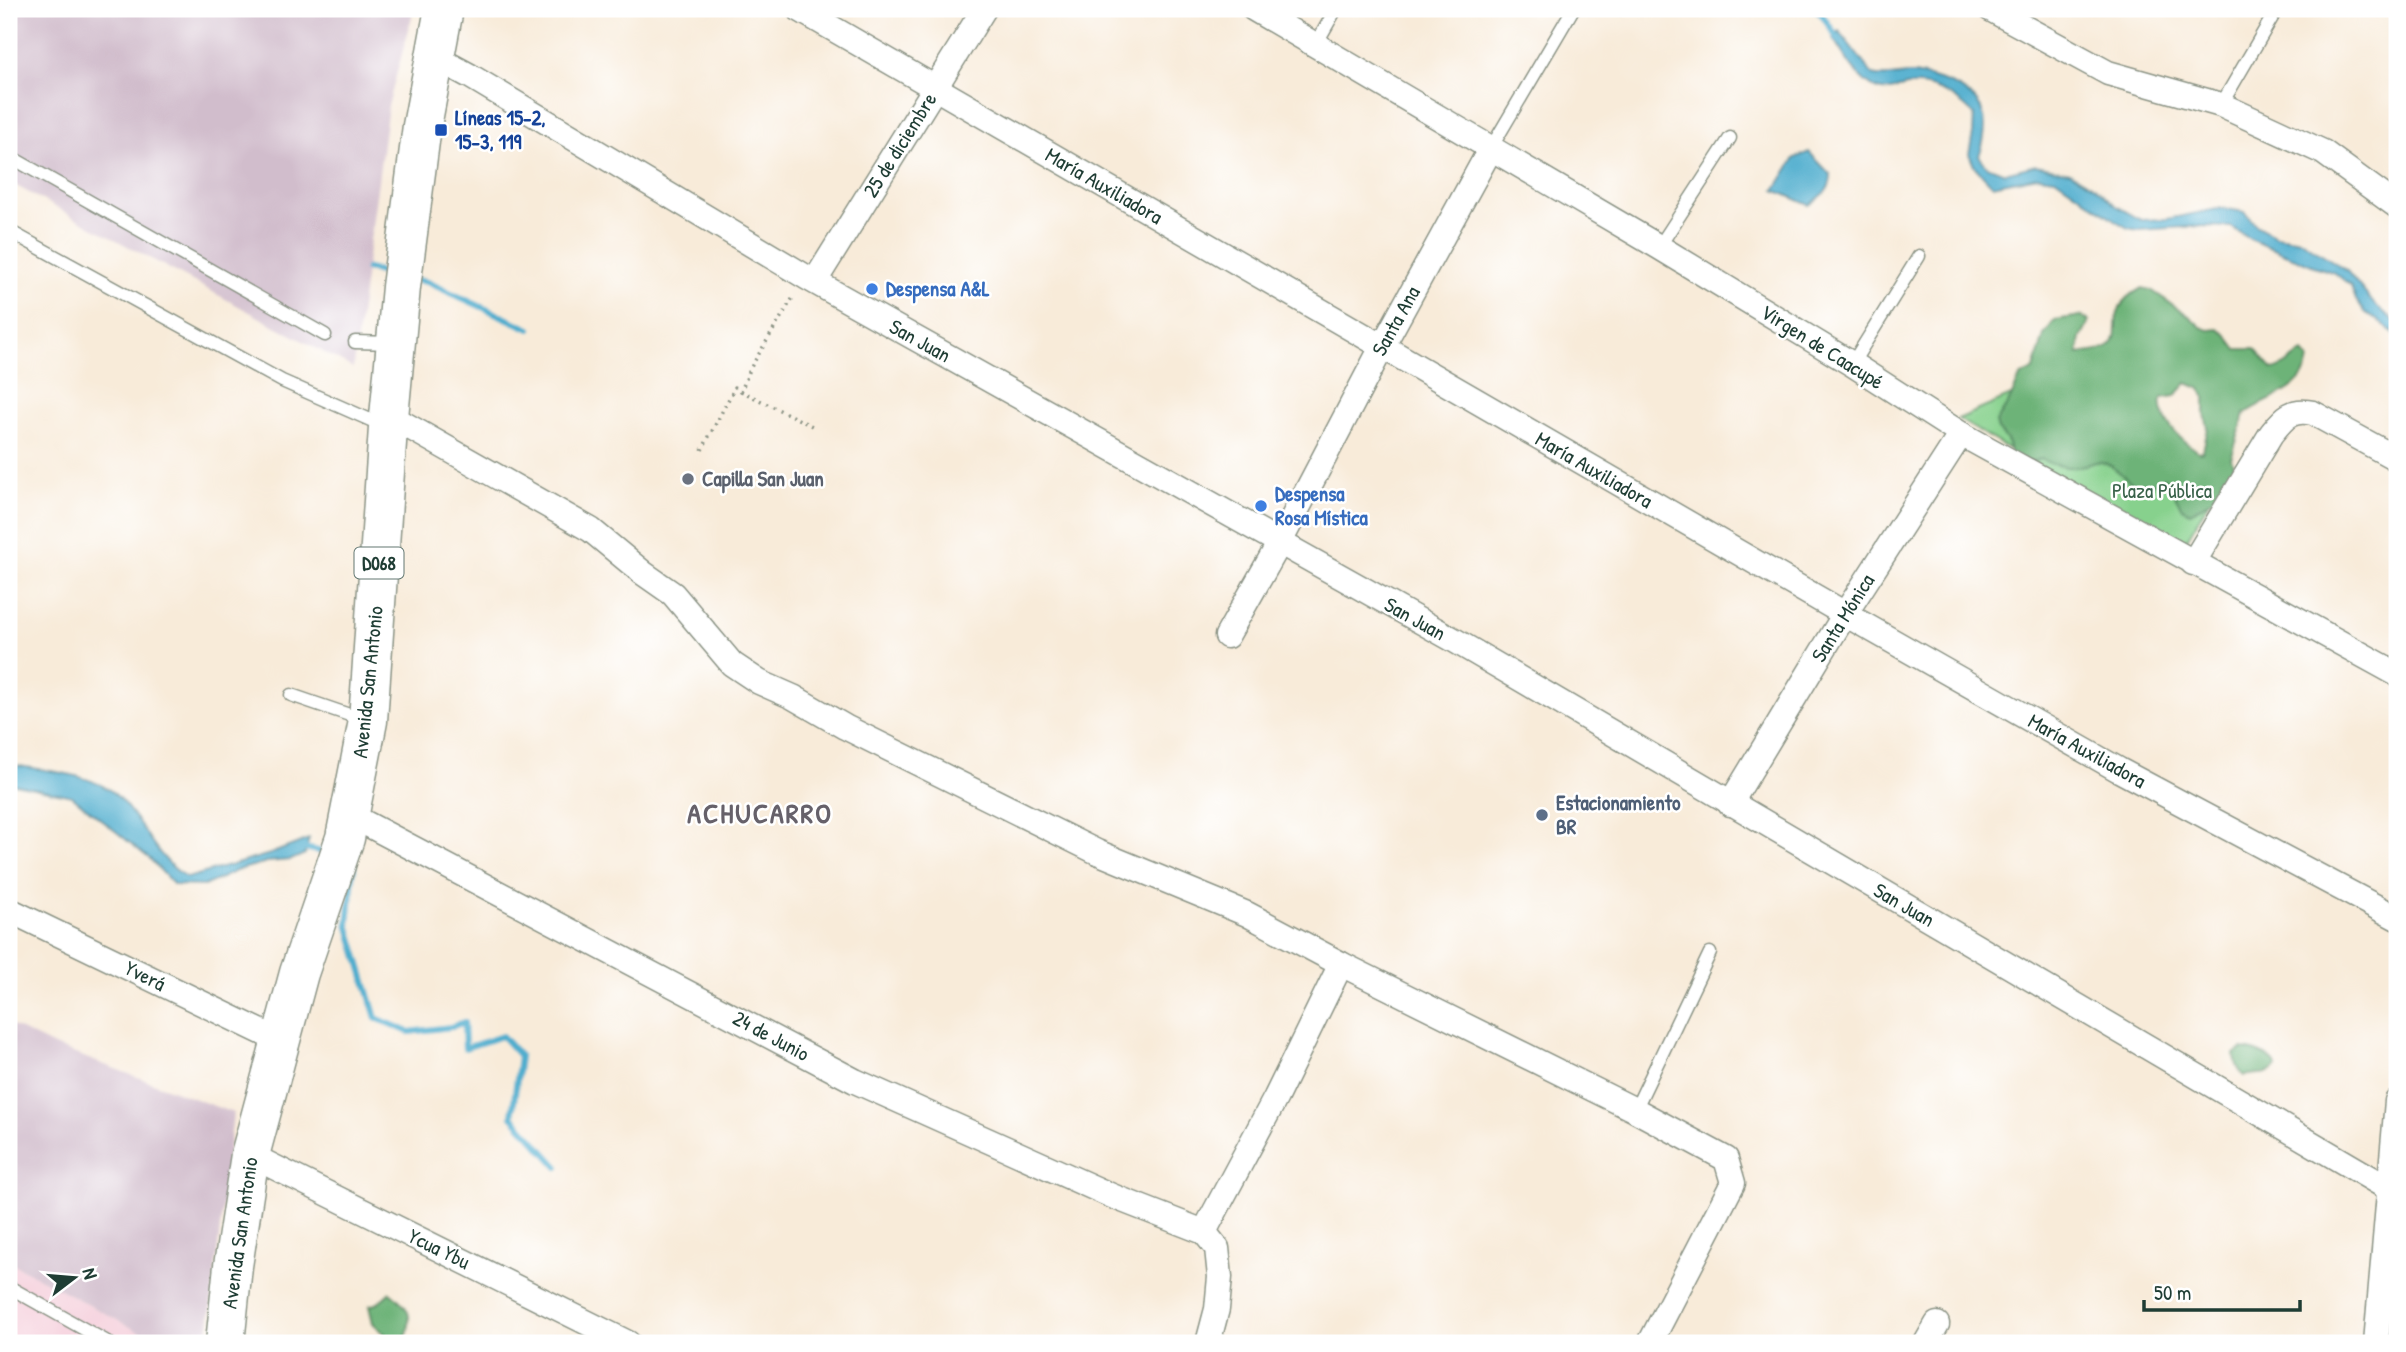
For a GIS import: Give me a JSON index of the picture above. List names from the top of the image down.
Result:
{
  "streets": {
    "main road": ["D068", "Avenida San Antonio"],
    "street": [
      "25 de diciembre",
      "María Auxiliadora",
      "Santa Ana",
      "San Juan",
      "Virgen de Caacupé",
      "Santa Mónica",
      "Yverá",
      "24 de Junio",
      "Ycua Ybu"
    ]
  },
  "crossings": [
    ["25 de diciembre", "María Auxiliadora"],
    ["25 de diciembre", "San Juan"],
    ["María Auxiliadora", "Santa Ana"],
    ["María Auxiliadora", "Santa Mónica"],
    ["Santa Ana", "San Juan"],
    ["Santa Ana", "Virgen de Caacupé"],
    ["San Juan", "Santa Mónica"],
    ["San Juan", "Avenida San Antonio"],
    ["Virgen de Caacupé", "Santa Mónica"],
    ["Avenida San Antonio", "Yverá"],
    ["Avenida San Antonio", "24 de Junio"],
    ["Avenida San Antonio", "Ycua Ybu"]
  ],
  "districts": ["ACHUCARRO"],
  "parks": ["Plaza Pública"],
  "places": {
    "transit": ["Líneas 15-2, 15-3, 119"],
    "other": [
      "Despensa A&L",
      "Capilla San Juan",
      "Despensa Rosa Mística",
      "Estacionamiento BR"
    ]
  },
  "scale_bar": "50 m",
  "north": "right"
}
